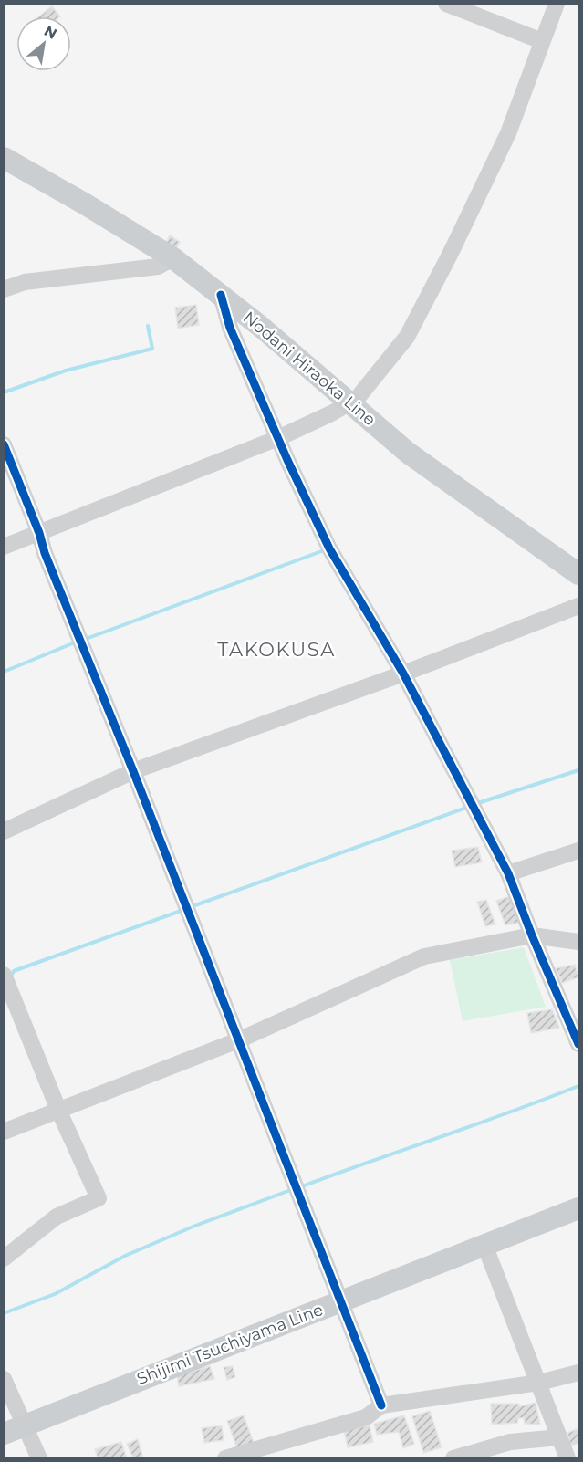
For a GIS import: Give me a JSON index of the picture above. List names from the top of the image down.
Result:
{
  "streets": {
    "main road": ["Nodani Hiraoka Line", "Shijimi Tsuchiyama Line"]
  },
  "districts": ["TAKOKUSA"],
  "north": "top right"
}
